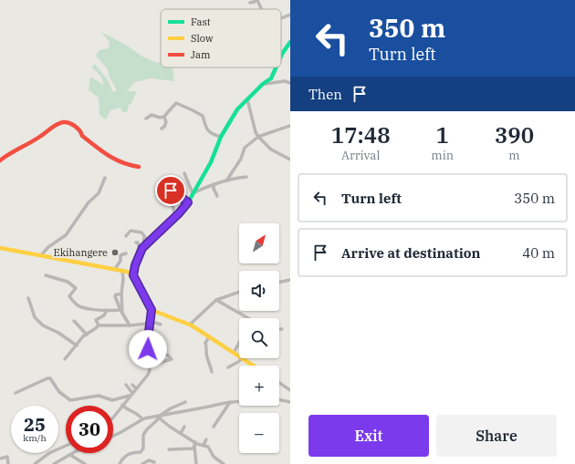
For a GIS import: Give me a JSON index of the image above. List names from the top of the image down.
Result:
{
  "places": ["Ekihangere"],
  "legend": ["Fast", "Slow", "Jam"],
  "north": "top right",
  "page": {
    "turn": ["350 m", "Turn left"],
    "then": "Then",
    "eta": [
      "17:48",
      "Arrival",
      "1",
      "min",
      "390",
      "m"
    ],
    "list": [
      {
        "name": "Turn left",
        "value": "350 m"
      },
      {
        "name": "Arrive at destination",
        "value": "40 m"
      }
    ],
    "map_buttons": ["+", "−"],
    "speed": "25 km/h",
    "limit": "30",
    "buttons": ["Exit", "Share"]
  }
}
